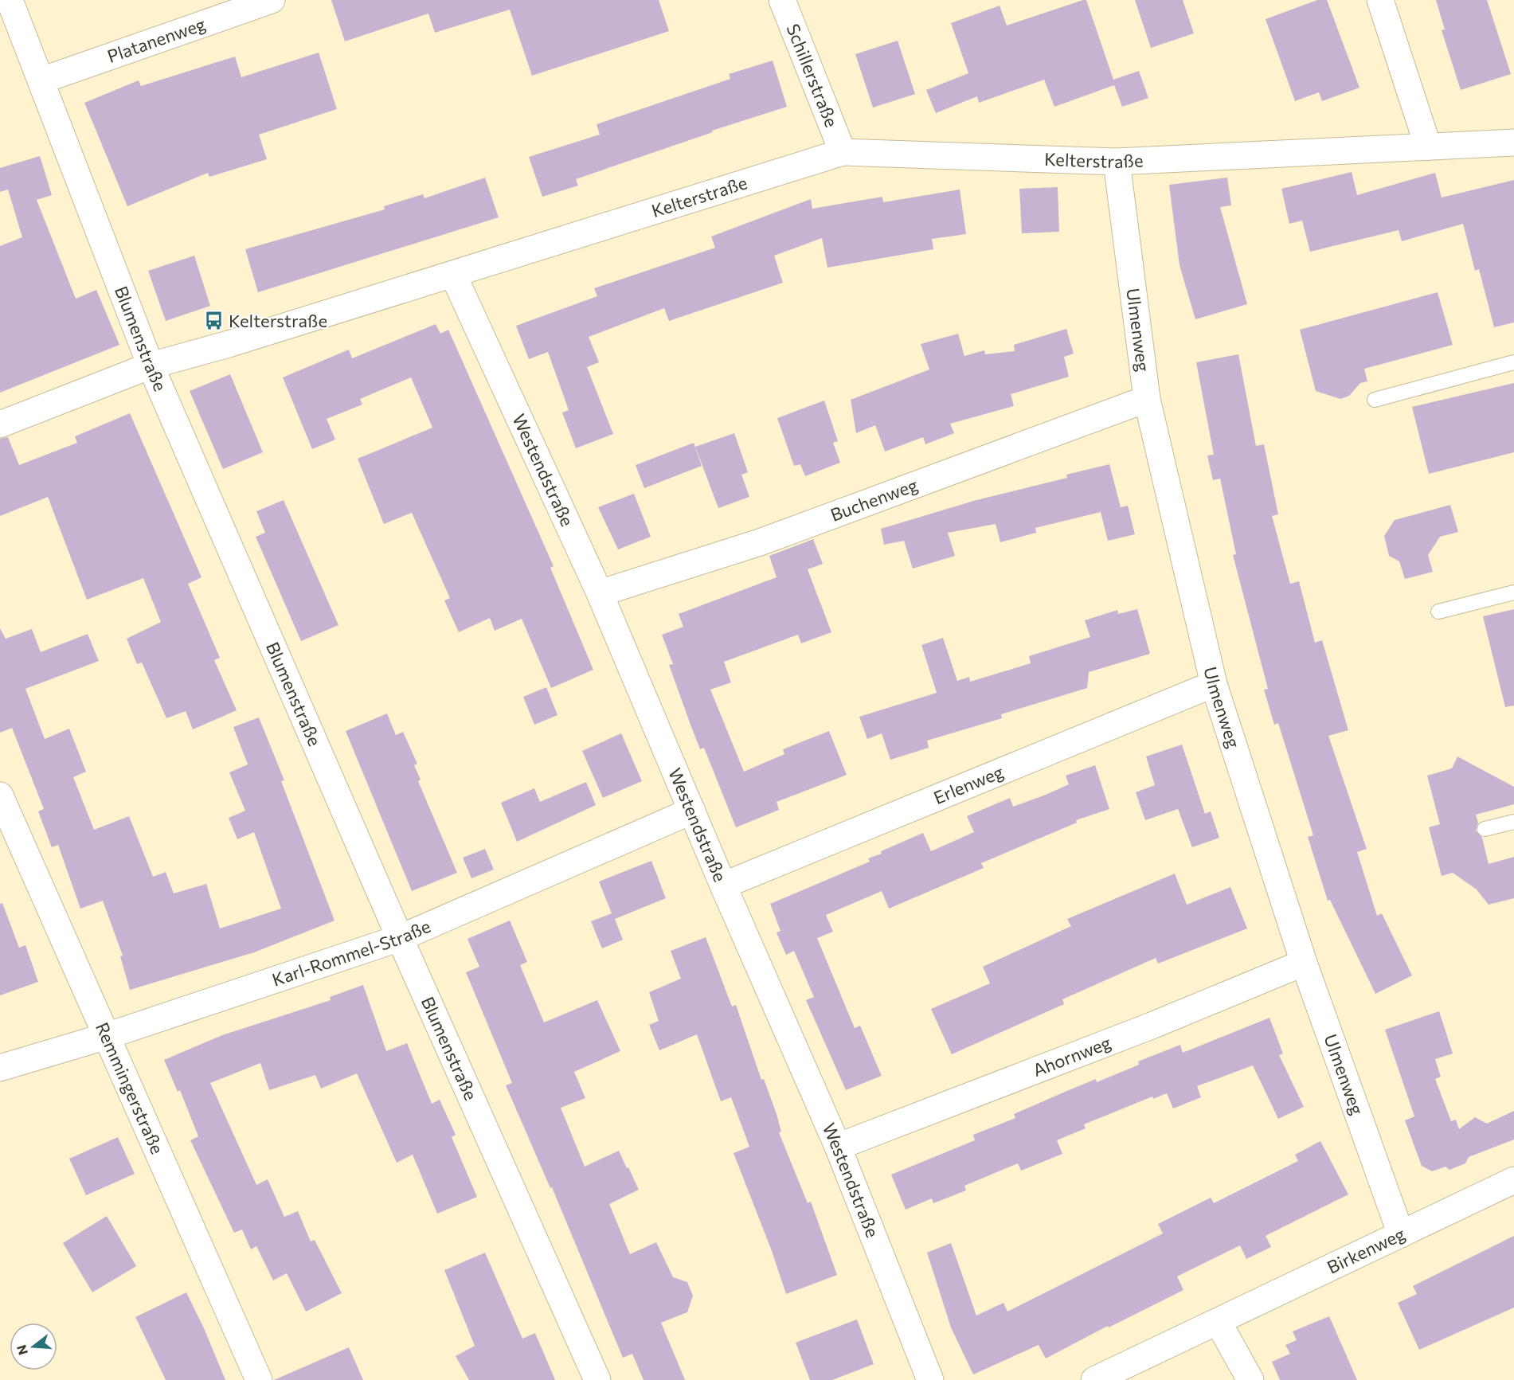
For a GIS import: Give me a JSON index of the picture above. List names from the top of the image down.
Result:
{
  "streets": {
    "street": [
      "Platanenweg",
      "Schillerstraße",
      "Kelterstraße",
      "Ulmenweg",
      "Blumenstraße",
      "Westendstraße",
      "Buchenweg",
      "Erlenweg",
      "Karl-Rommel-Straße",
      "Ahornweg",
      "Remmingerstraße",
      "Birkenweg"
    ]
  },
  "crossings": [
    ["Platanenweg", "Blumenstraße"],
    ["Schillerstraße", "Kelterstraße"],
    ["Kelterstraße", "Ulmenweg"],
    ["Kelterstraße", "Blumenstraße"],
    ["Kelterstraße", "Westendstraße"],
    ["Ulmenweg", "Buchenweg"],
    ["Ulmenweg", "Erlenweg"],
    ["Ulmenweg", "Ahornweg"],
    ["Ulmenweg", "Birkenweg"],
    ["Blumenstraße", "Karl-Rommel-Straße"],
    ["Westendstraße", "Buchenweg"],
    ["Westendstraße", "Erlenweg"],
    ["Westendstraße", "Karl-Rommel-Straße"],
    ["Westendstraße", "Ahornweg"],
    ["Karl-Rommel-Straße", "Remmingerstraße"]
  ],
  "places": {
    "bus stop": ["Kelterstraße"]
  },
  "north": "left"
}
